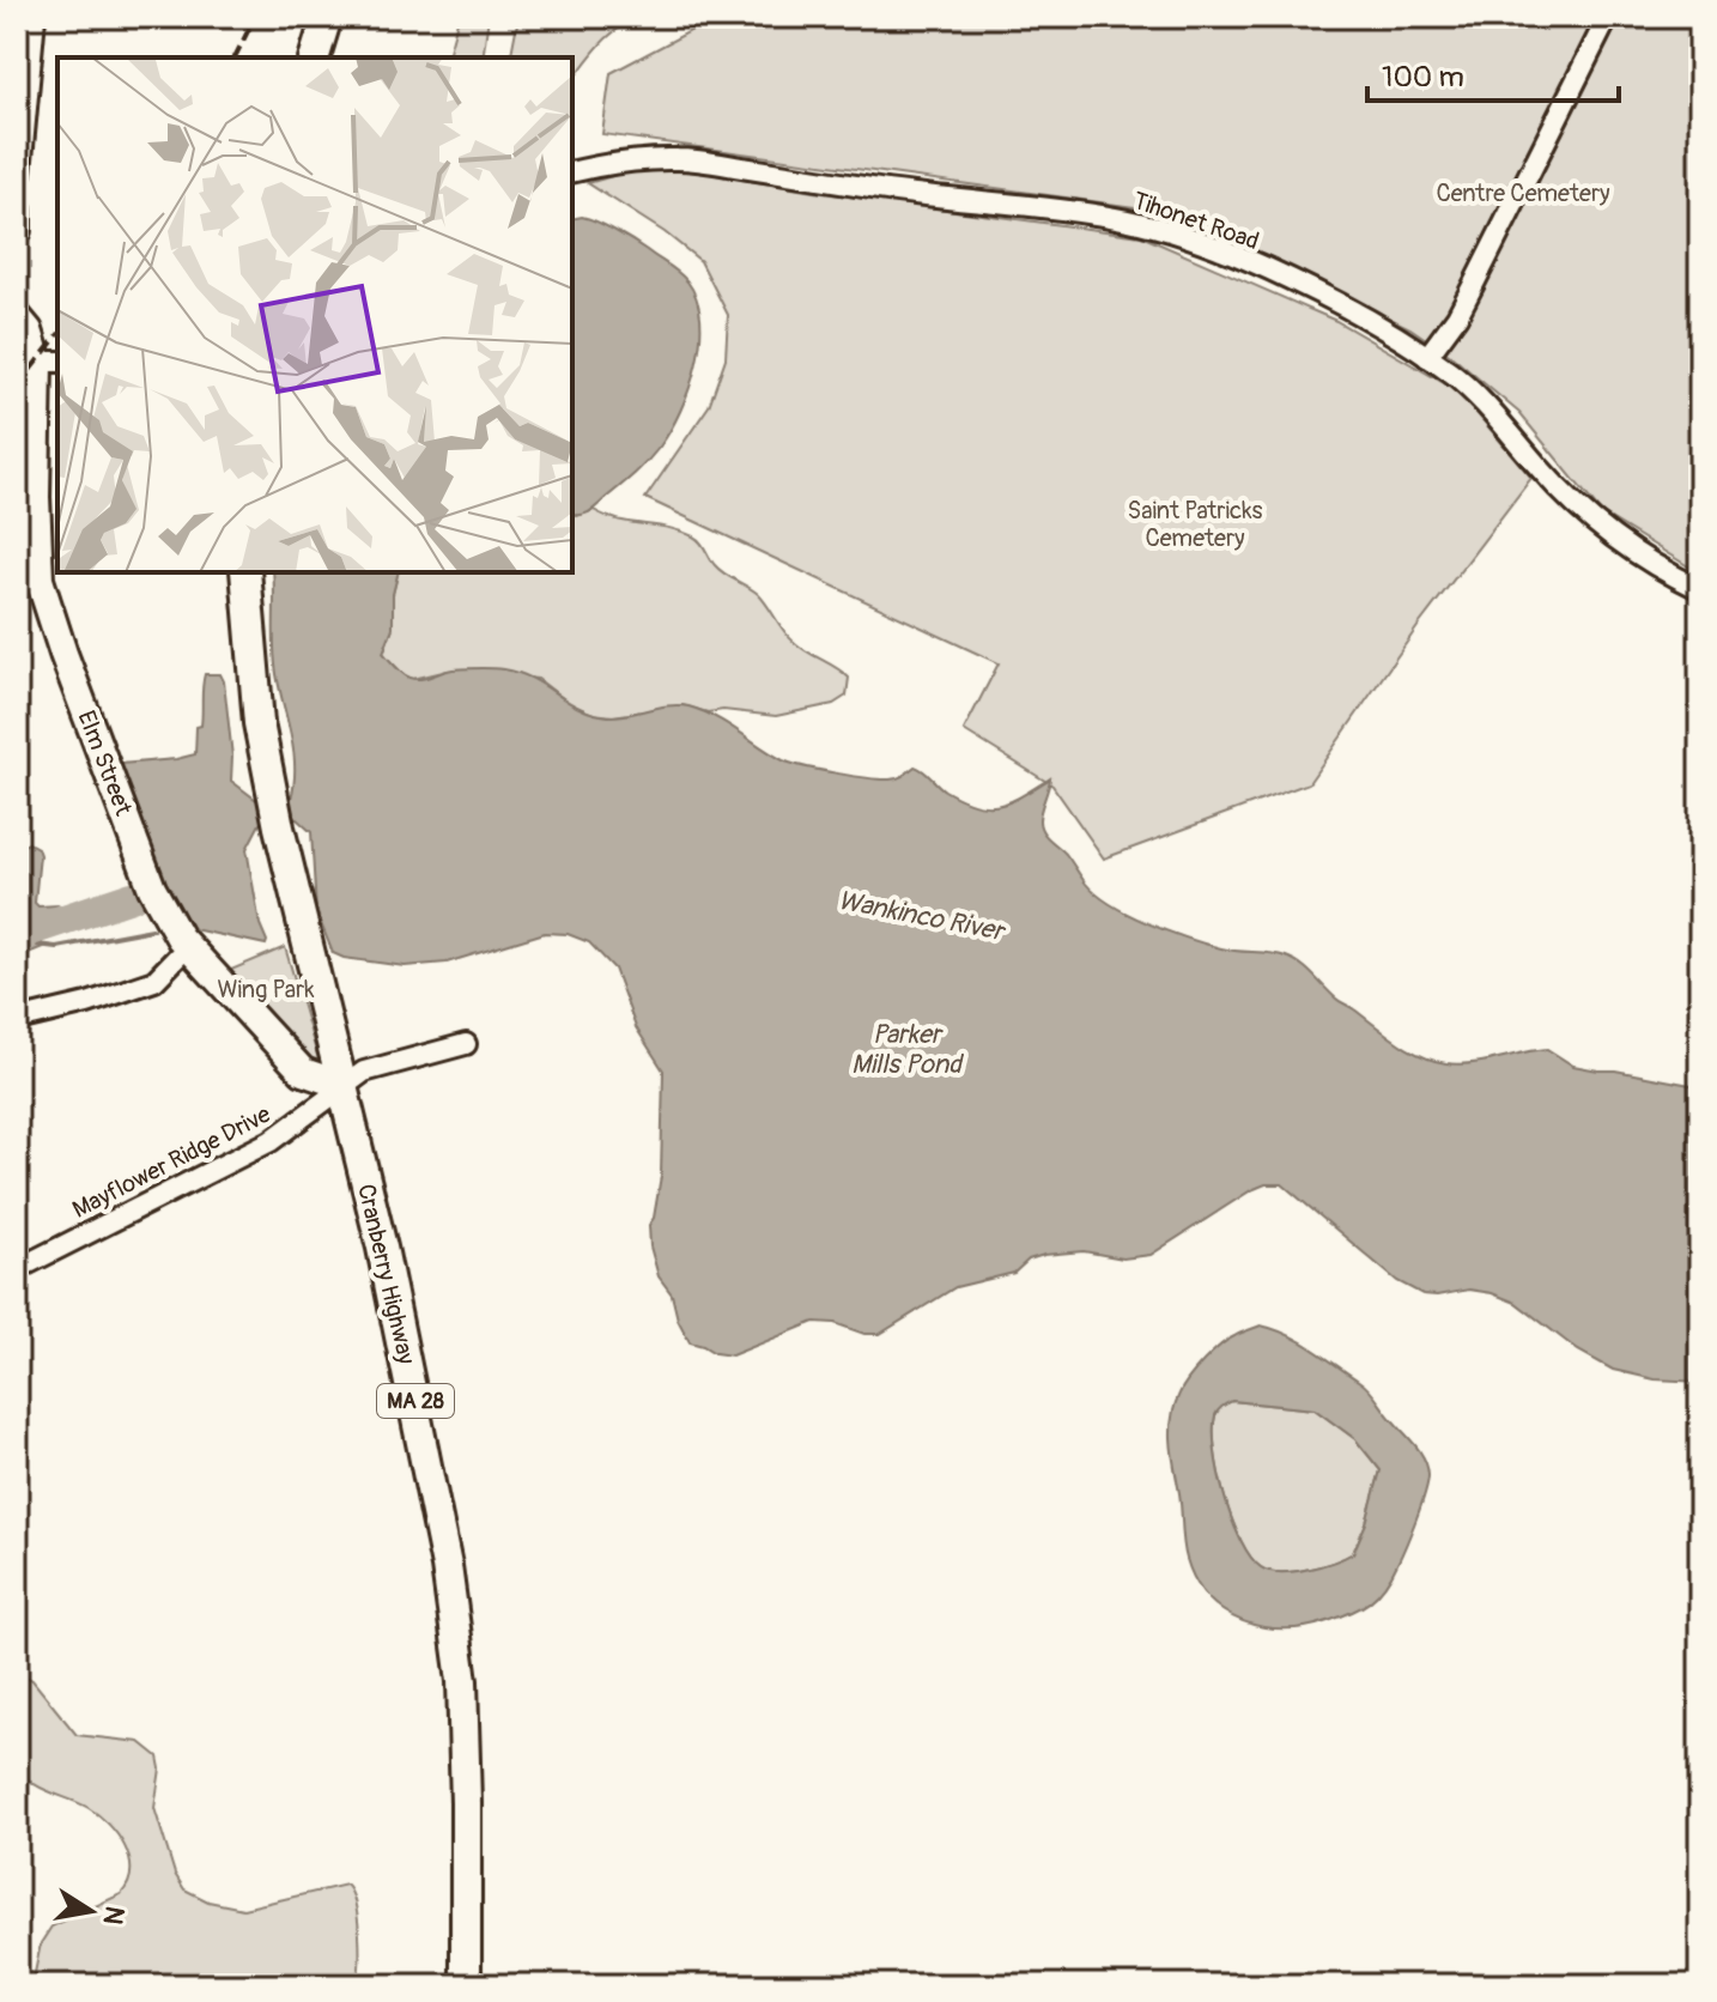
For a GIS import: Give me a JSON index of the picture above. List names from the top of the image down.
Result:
{
  "streets": {
    "main road": ["Elm Street", "Cranberry Highway", "MA 28"],
    "street": ["Tihonet Road", "Mayflower Ridge Drive"]
  },
  "crossings": [
    ["Elm Street", "Mayflower Ridge Drive"],
    ["Elm Street", "Cranberry Highway"],
    ["Mayflower Ridge Drive", "Cranberry Highway"]
  ],
  "water": ["Wankinco River", "Parker Mills Pond"],
  "parks": ["Centre Cemetery", "Saint Patricks Cemetery", "Wing Park"],
  "scale_bar": "100 m",
  "north": "right"
}
